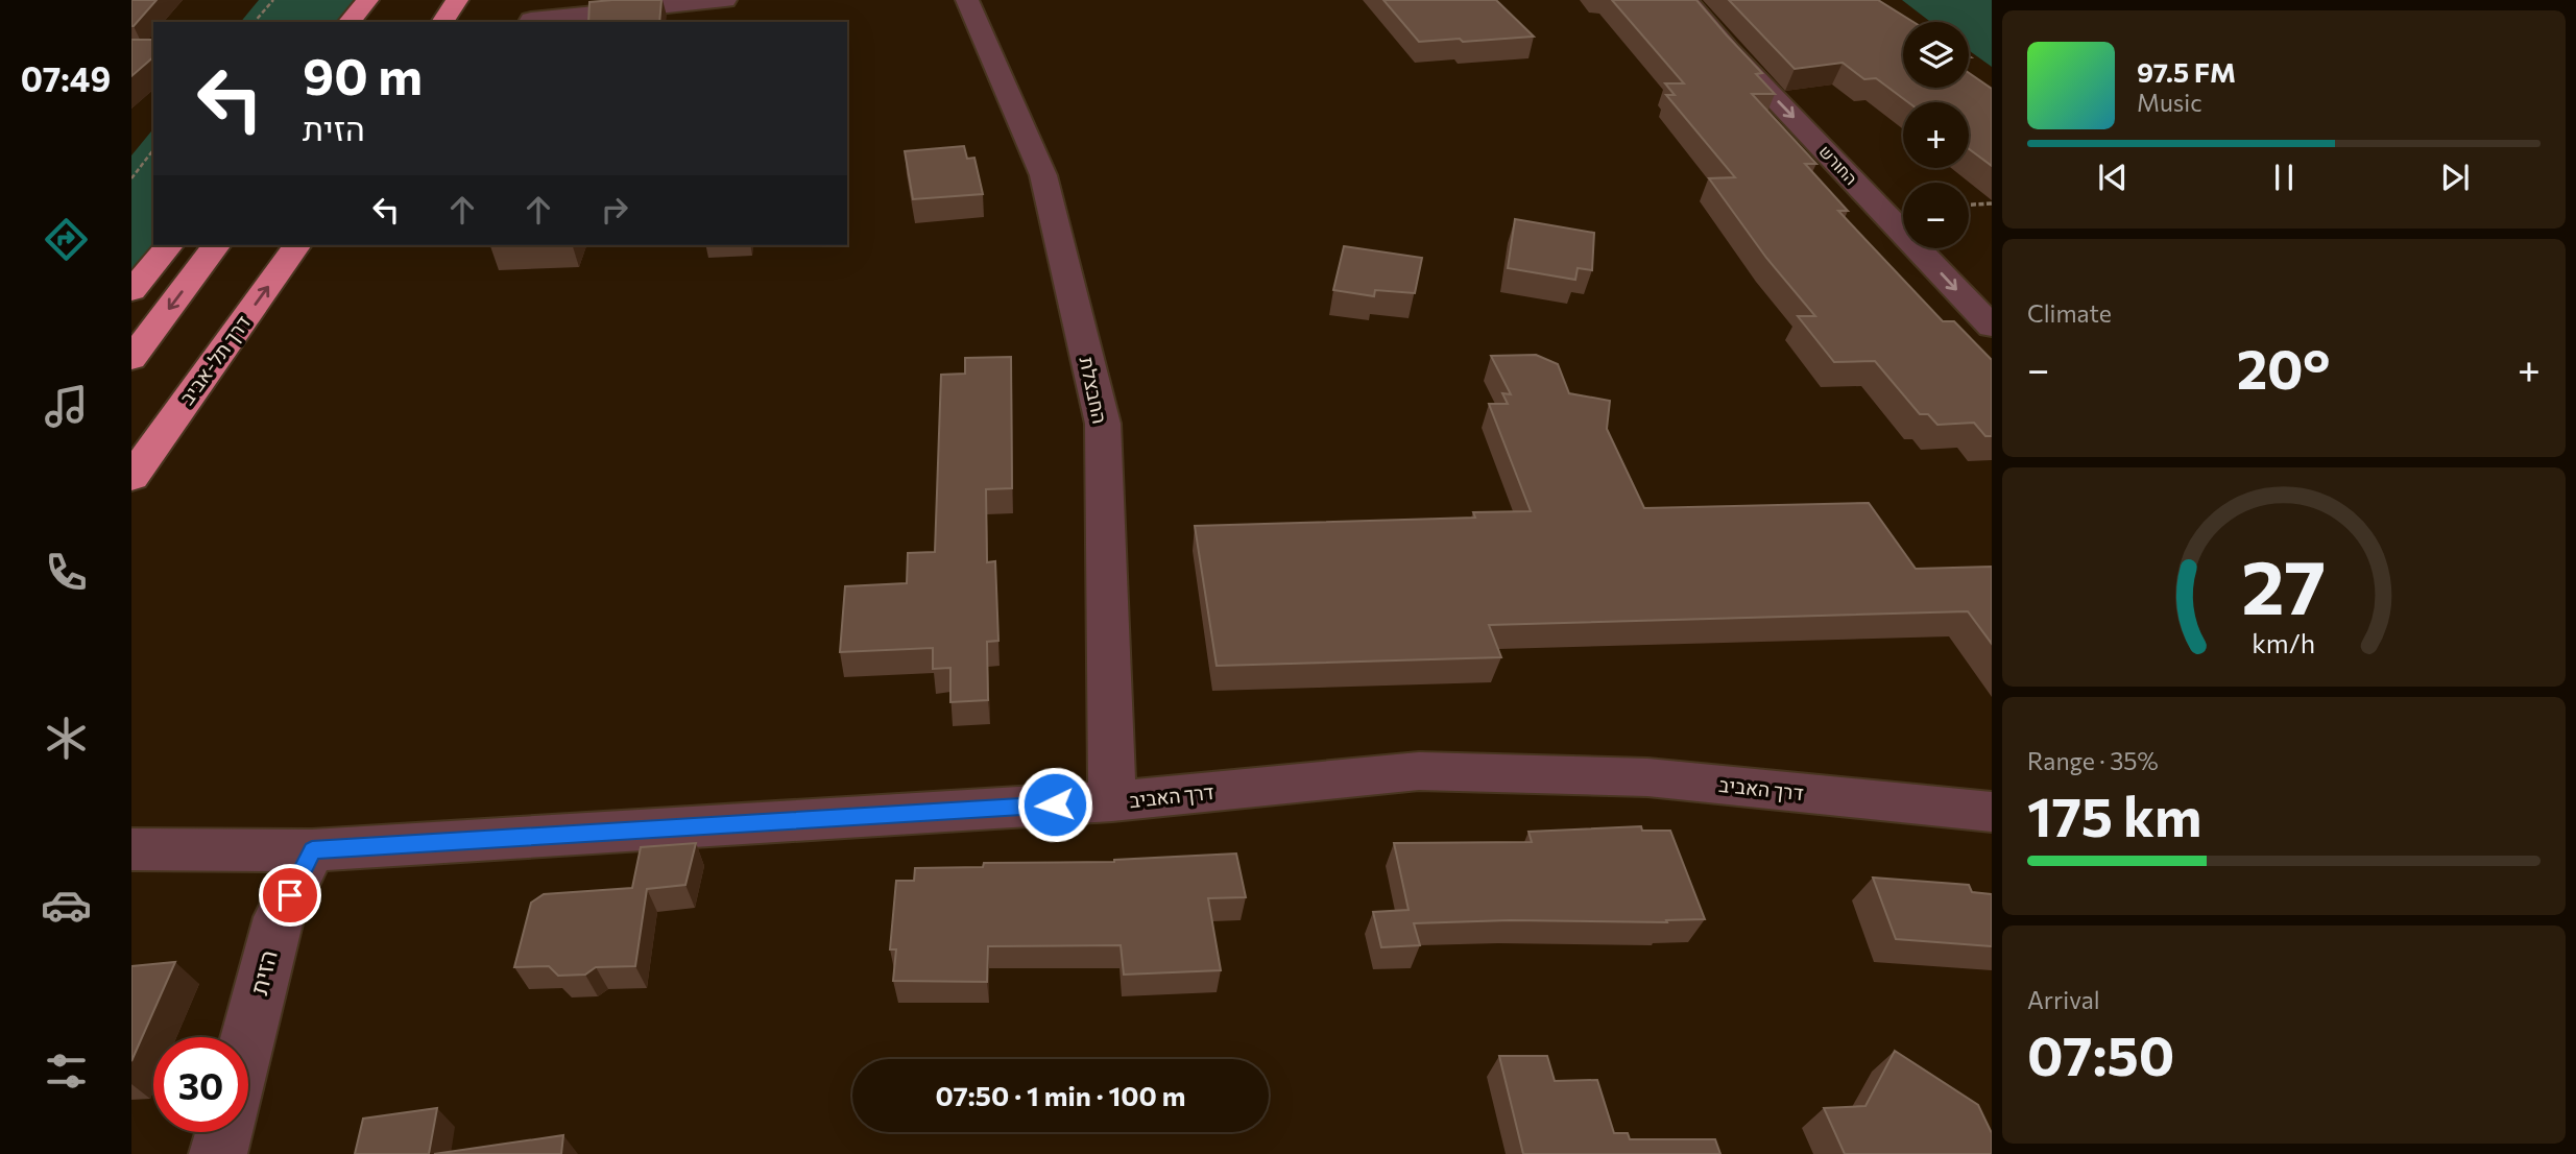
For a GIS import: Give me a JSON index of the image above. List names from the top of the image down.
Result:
{
  "streets": {
    "highway": ["דרך תל-אביב"],
    "street": [
      "החורש",
      "החבצלת",
      "דרך האביב",
      "הזית"
    ]
  },
  "crossings": [
    ["החבצלת", "דרך האביב"],
    ["דרך האביב", "הזית"]
  ],
  "one_way": ["החורש"],
  "page": {
    "tabs": "07:49",
    "map_buttons": ["+", "−"],
    "turn": ["90 m", "הזית"],
    "song": ["97.5 FM", "Music"],
    "tile": [
      "Climate",
      ["Range · 35%", "175 km"],
      ["Arrival", "07:50"]
    ],
    "heat": ["−", "20°", "+"],
    "limit": "30",
    "trip": "07:50 · 1 min · 100 m",
    "gauge": ["27", "km/h"]
  }
}
